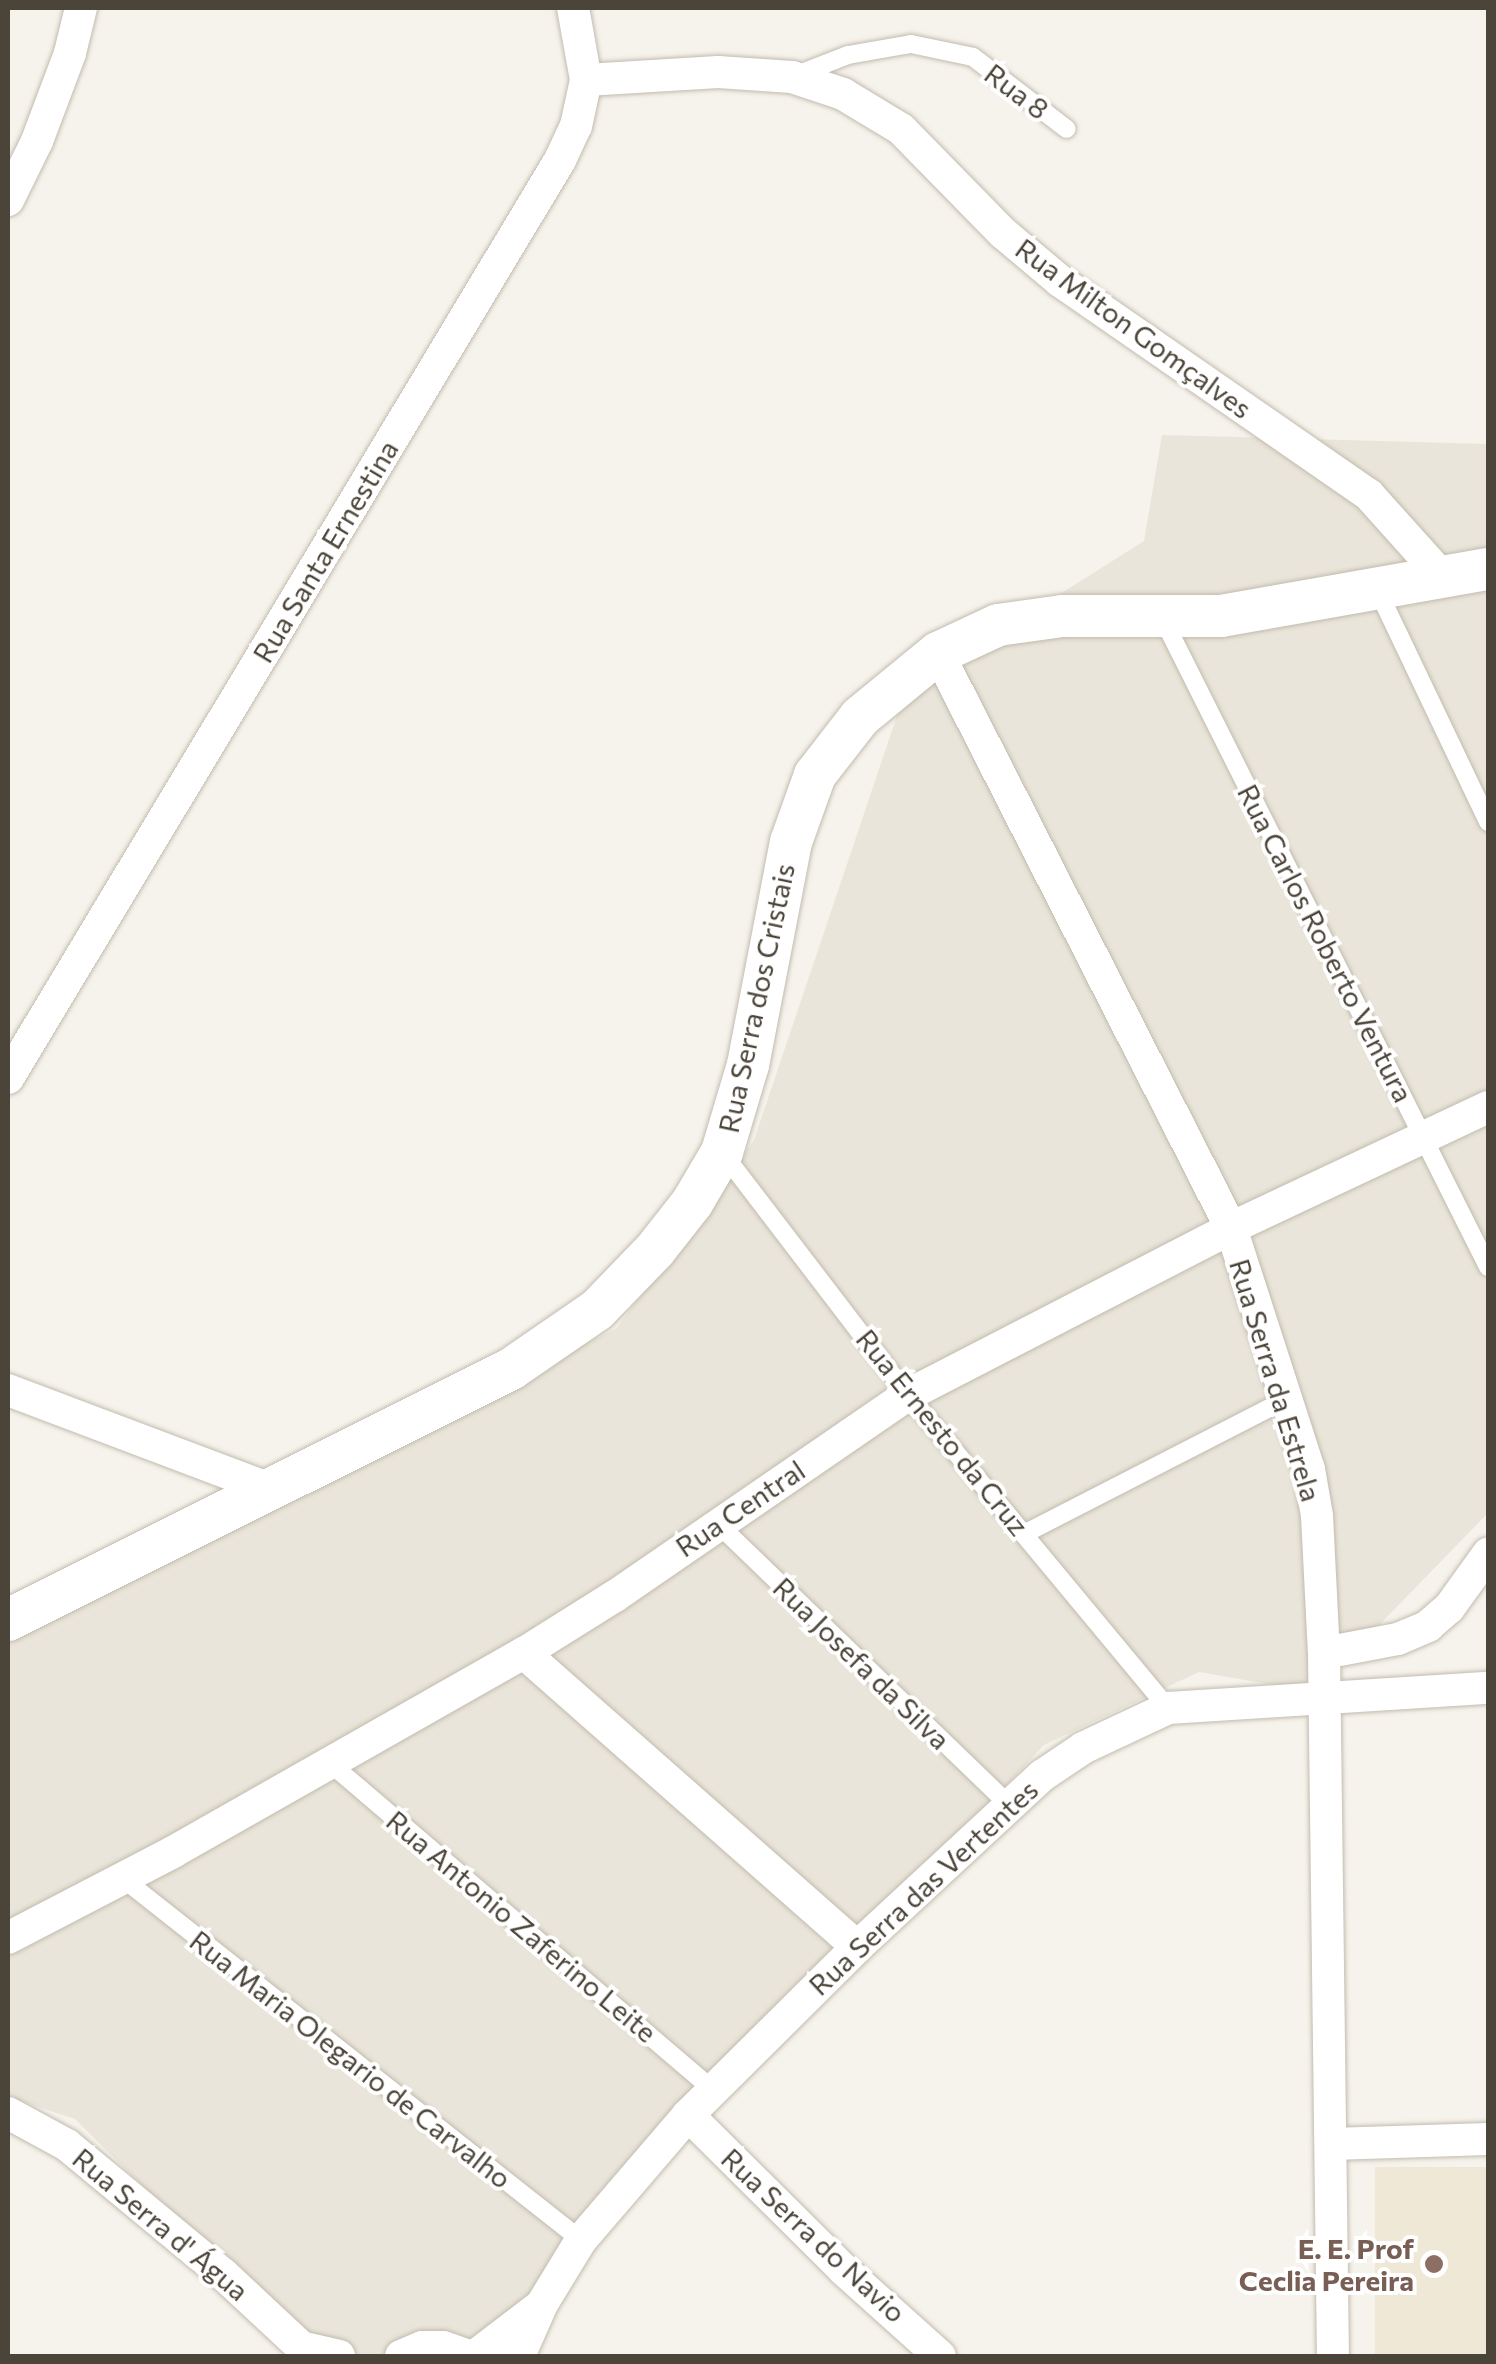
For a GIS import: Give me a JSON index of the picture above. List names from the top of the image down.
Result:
{
  "streets": {
    "street": [
      "Rua Milton Gomçalves",
      "Rua Santa Ernestina",
      "Rua Serra dos Cristais",
      "Rua Serra da Estrela",
      "Rua Central",
      "Rua Serra das Vertentes",
      "Rua Serra d' Água",
      "Rua Serra do Navio"
    ],
    "lane": [
      "Rua 8",
      "Rua Carlos Roberto Ventura",
      "Rua Ernesto da Cruz",
      "Rua Josefa da Silva",
      "Rua Antonio Zaferino Leite",
      "Rua Maria Olegario de Carvalho"
    ]
  },
  "crossings": [
    ["Rua 8", "Rua Milton Gomçalves"],
    ["Rua Milton Gomçalves", "Rua Santa Ernestina"],
    ["Rua Milton Gomçalves", "Rua Serra dos Cristais"],
    ["Rua Carlos Roberto Ventura", "Rua Serra dos Cristais"],
    ["Rua Carlos Roberto Ventura", "Rua Central"],
    ["Rua Serra dos Cristais", "Rua Serra da Estrela"],
    ["Rua Serra dos Cristais", "Rua Ernesto da Cruz"],
    ["Rua Serra da Estrela", "Rua Central"],
    ["Rua Serra da Estrela", "Rua Serra das Vertentes"],
    ["Rua Ernesto da Cruz", "Rua Central"],
    ["Rua Ernesto da Cruz", "Rua Serra das Vertentes"],
    ["Rua Central", "Rua Josefa da Silva"],
    ["Rua Central", "Rua Antonio Zaferino Leite"],
    ["Rua Central", "Rua Maria Olegario de Carvalho"],
    ["Rua Josefa da Silva", "Rua Serra das Vertentes"],
    ["Rua Serra das Vertentes", "Rua Antonio Zaferino Leite"],
    ["Rua Serra das Vertentes", "Rua Maria Olegario de Carvalho"],
    ["Rua Serra das Vertentes", "Rua Serra do Navio"]
  ],
  "places": ["E. E. Prof Ceclia Pereira"]
}
